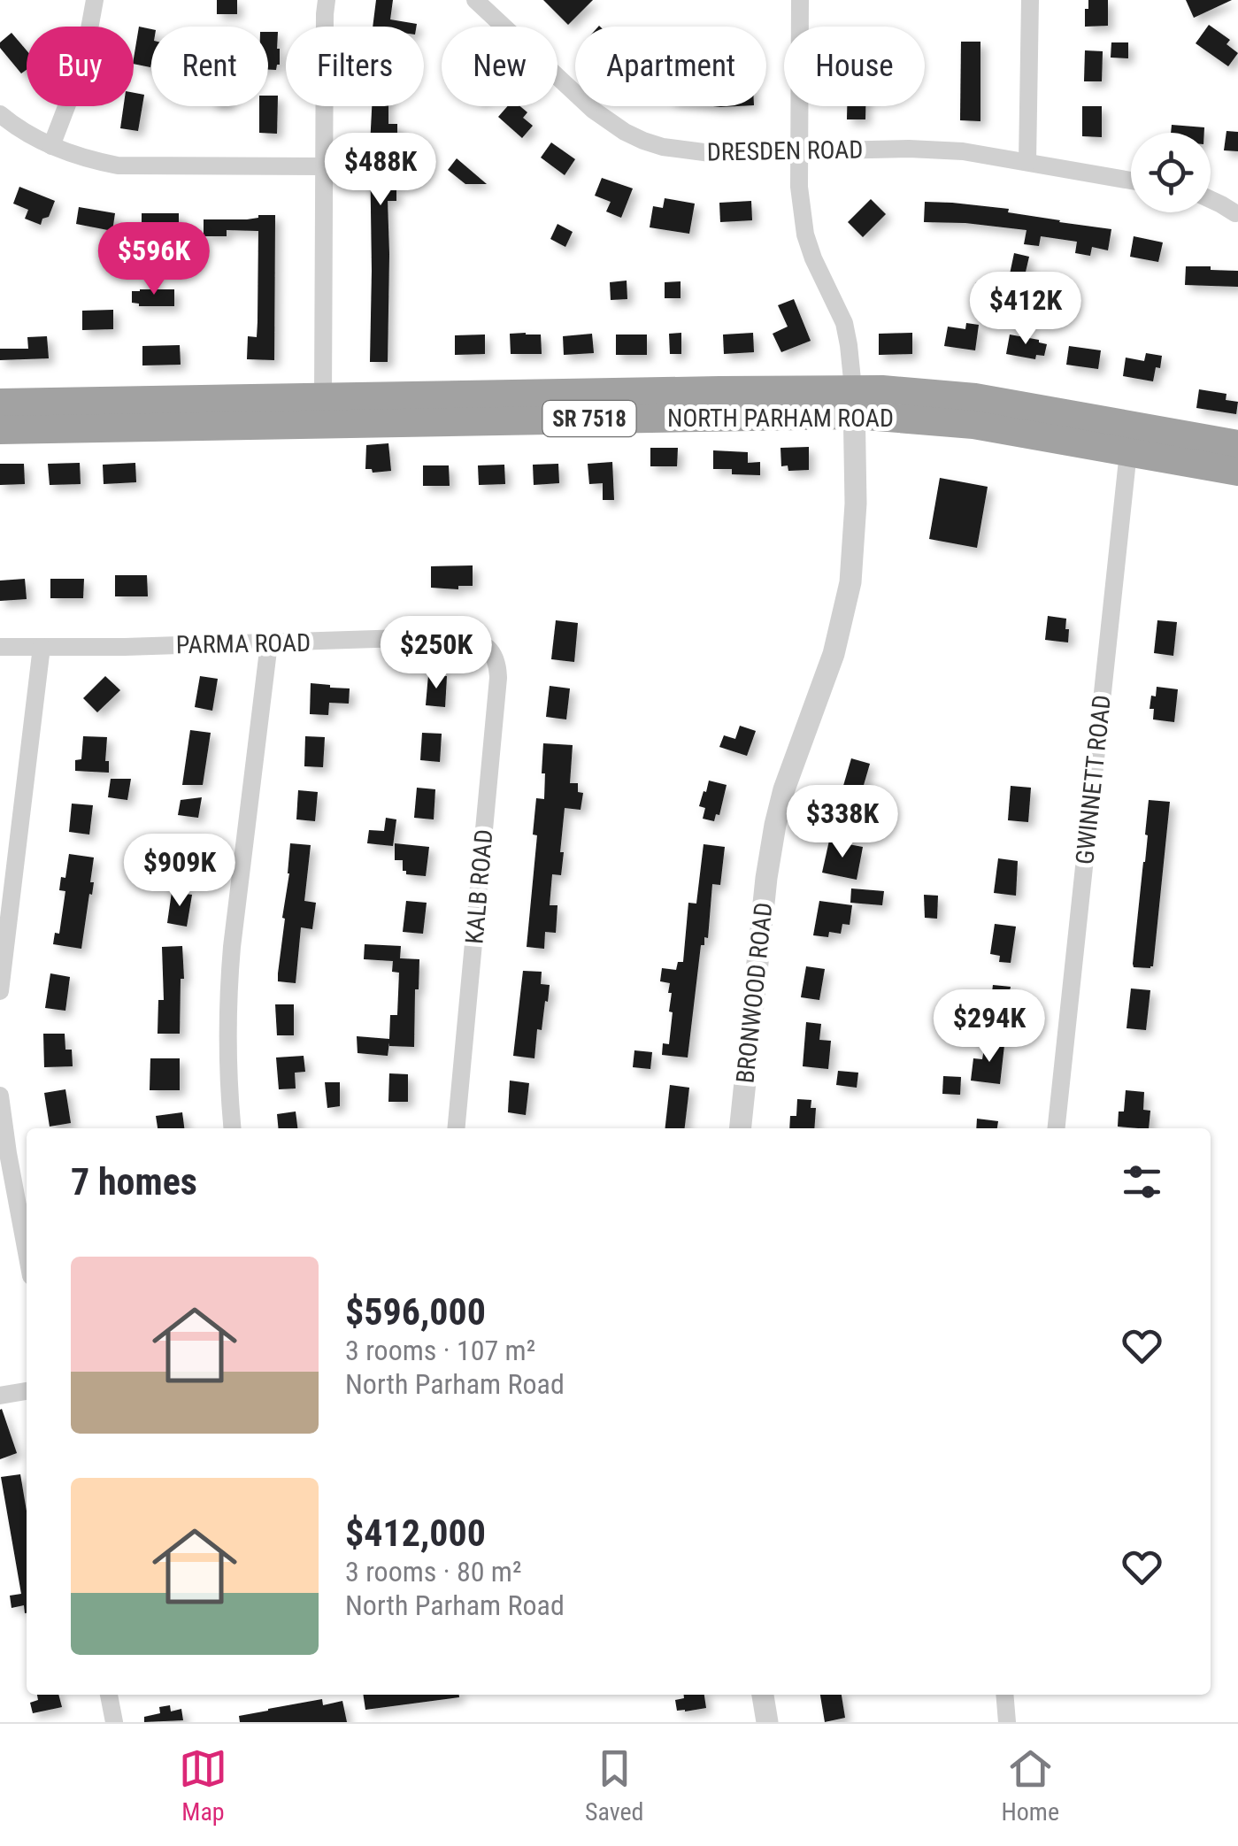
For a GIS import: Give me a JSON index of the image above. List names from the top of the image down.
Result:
{
  "streets": {
    "highway": ["NORTH PARHAM ROAD", "SR 7518"],
    "street": [
      "DRESDEN ROAD",
      "PARMA ROAD",
      "GWINNETT ROAD",
      "KALB ROAD",
      "BRONWOOD ROAD"
    ]
  },
  "crossings": [
    ["NORTH PARHAM ROAD", "GWINNETT ROAD"],
    ["NORTH PARHAM ROAD", "BRONWOOD ROAD"],
    ["PARMA ROAD", "KALB ROAD"]
  ],
  "page": {
    "chip": [
      "Buy",
      "Rent",
      "Filters",
      "New",
      "Apartment",
      "House"
    ],
    "price": [
      "$488K",
      "$596K",
      "$412K",
      "$250K",
      "$338K",
      "$909K",
      "$294K"
    ],
    "heading": "7 homes",
    "list": [
      {
        "name": "$596,000",
        "note": "3 rooms · 107 m² · North Parham Road"
      },
      {
        "name": "$412,000",
        "note": "3 rooms · 80 m² · North Parham Road"
      }
    ],
    "tabs": ["Map", "Saved", "Home"]
  }
}
